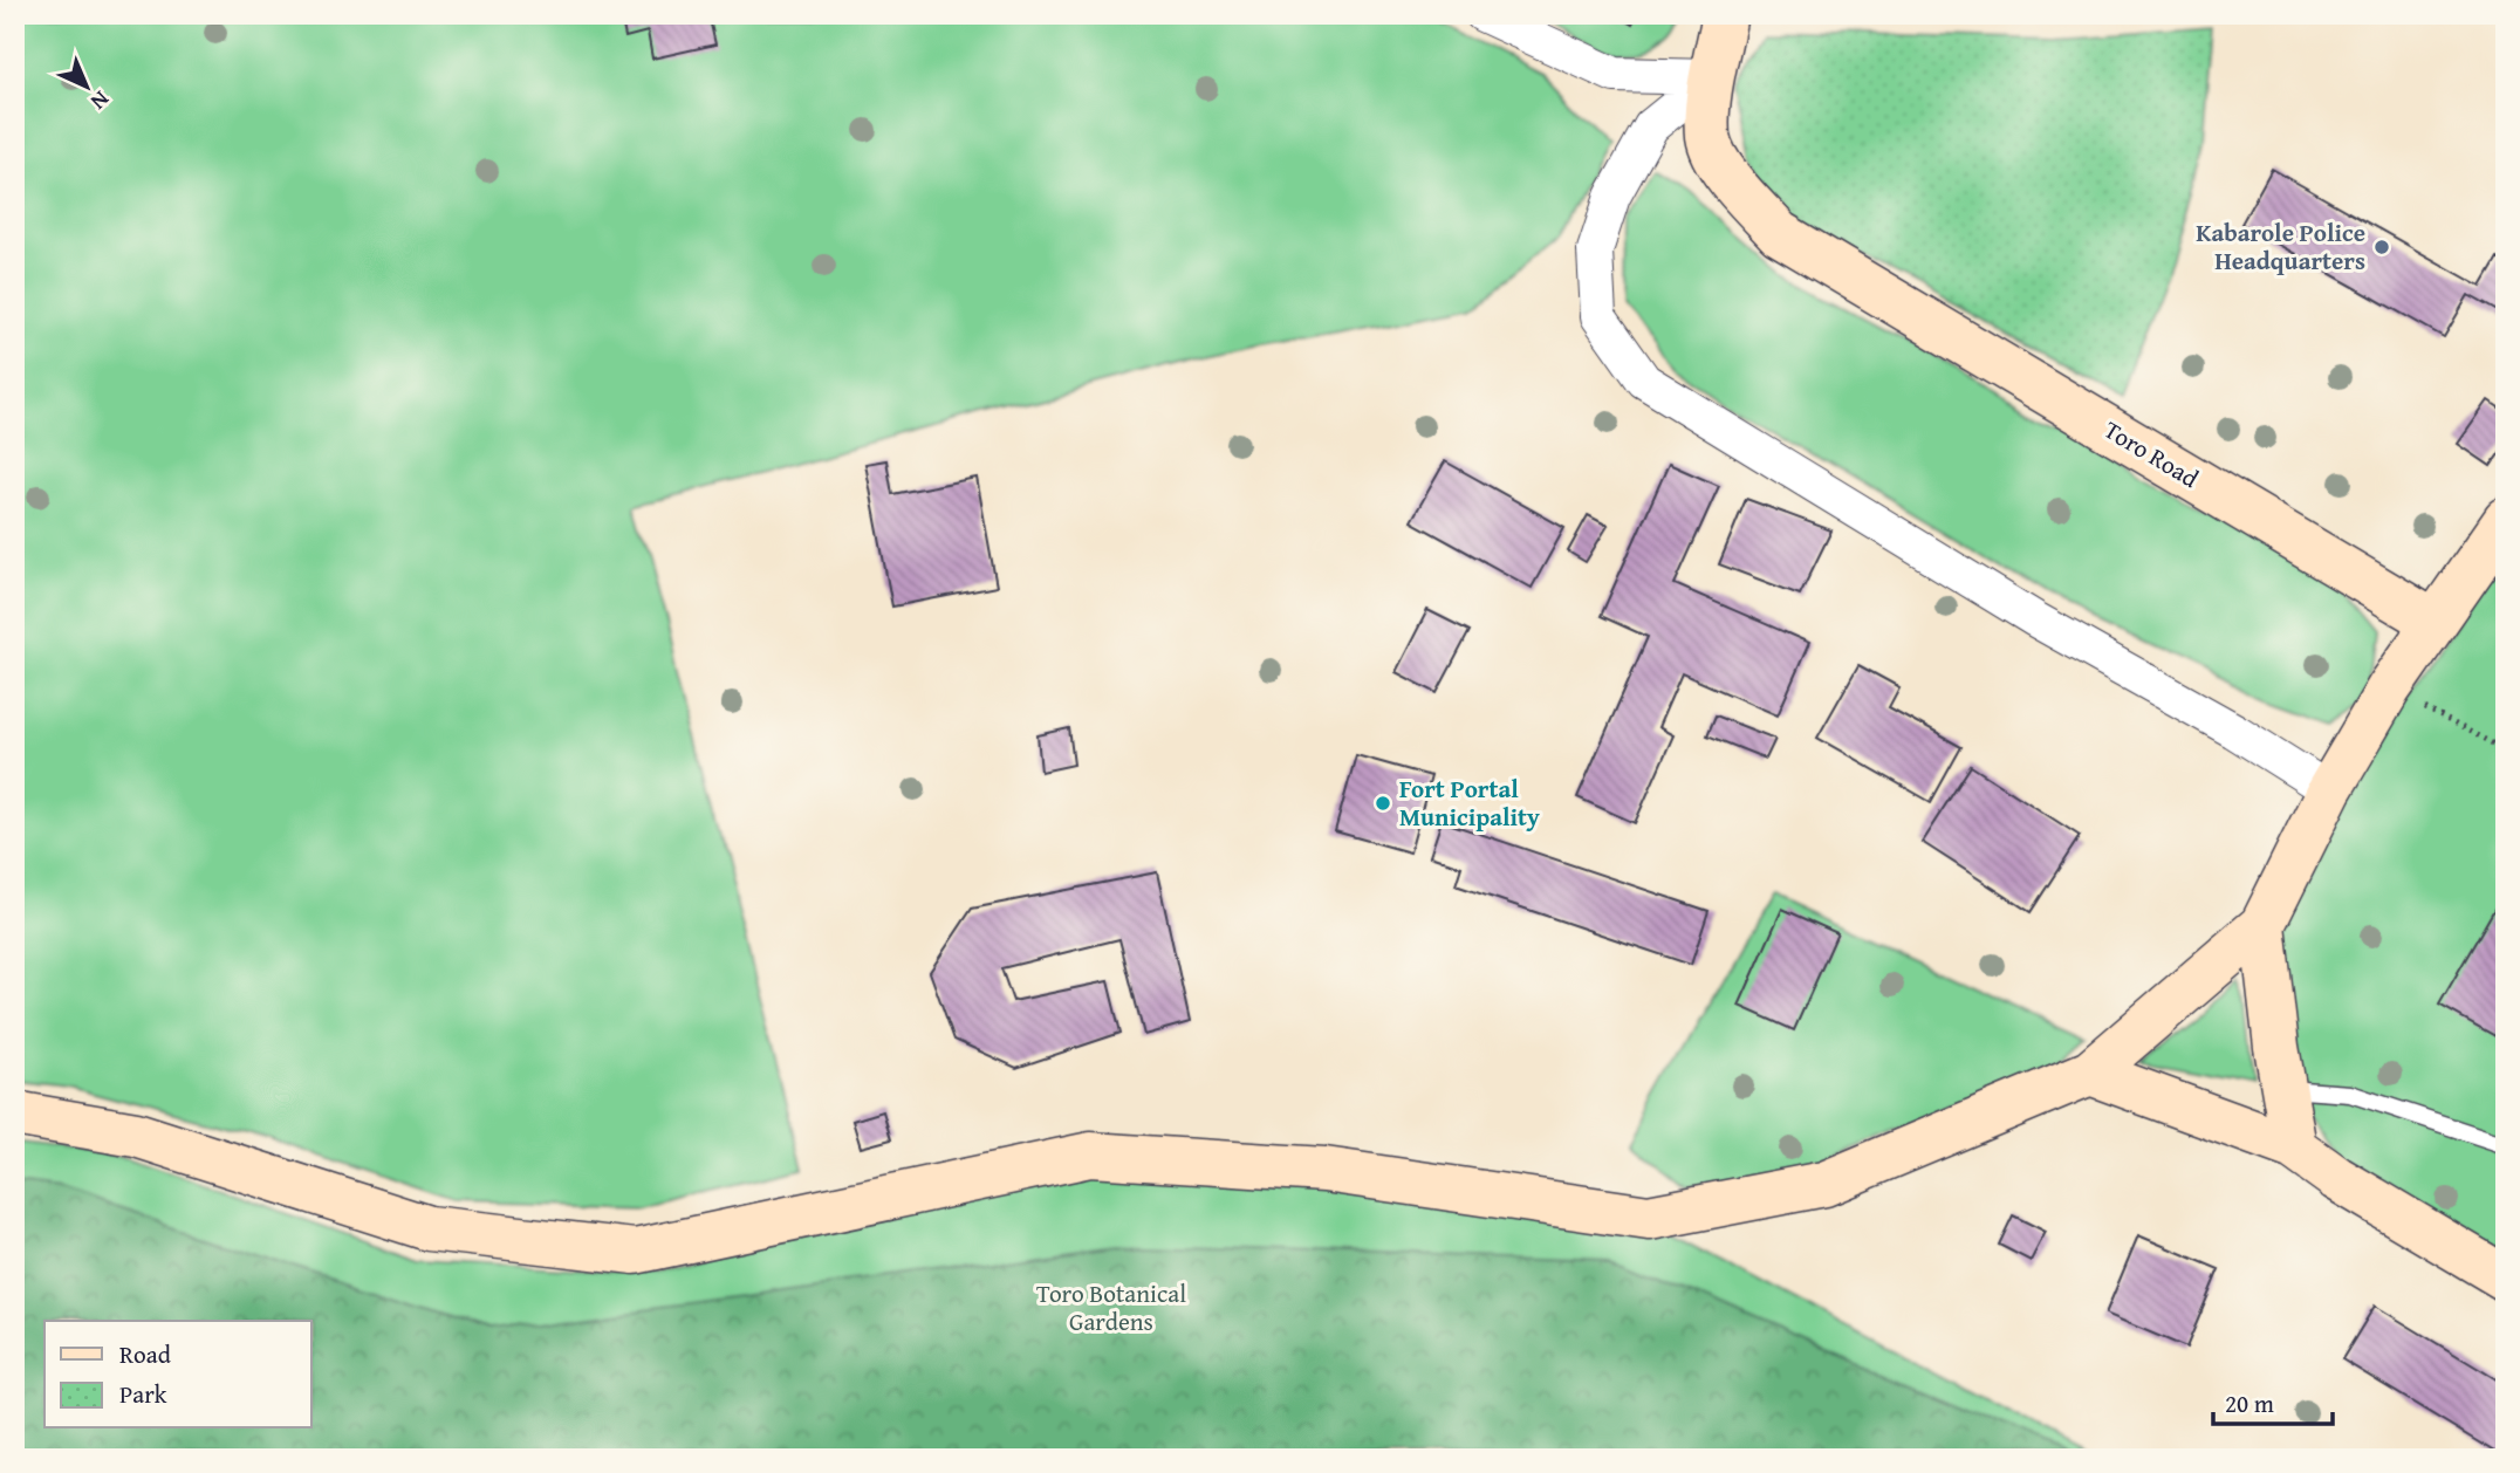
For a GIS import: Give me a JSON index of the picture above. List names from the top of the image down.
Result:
{
  "streets": {
    "main road": ["Toro Road"]
  },
  "parks": ["Toro Botanical Gardens"],
  "places": ["Kabarole Police Headquarters", "Fort Portal Municipality"],
  "legend": ["Road", "Park"],
  "scale_bar": "20 m",
  "north": "bottom right"
}
